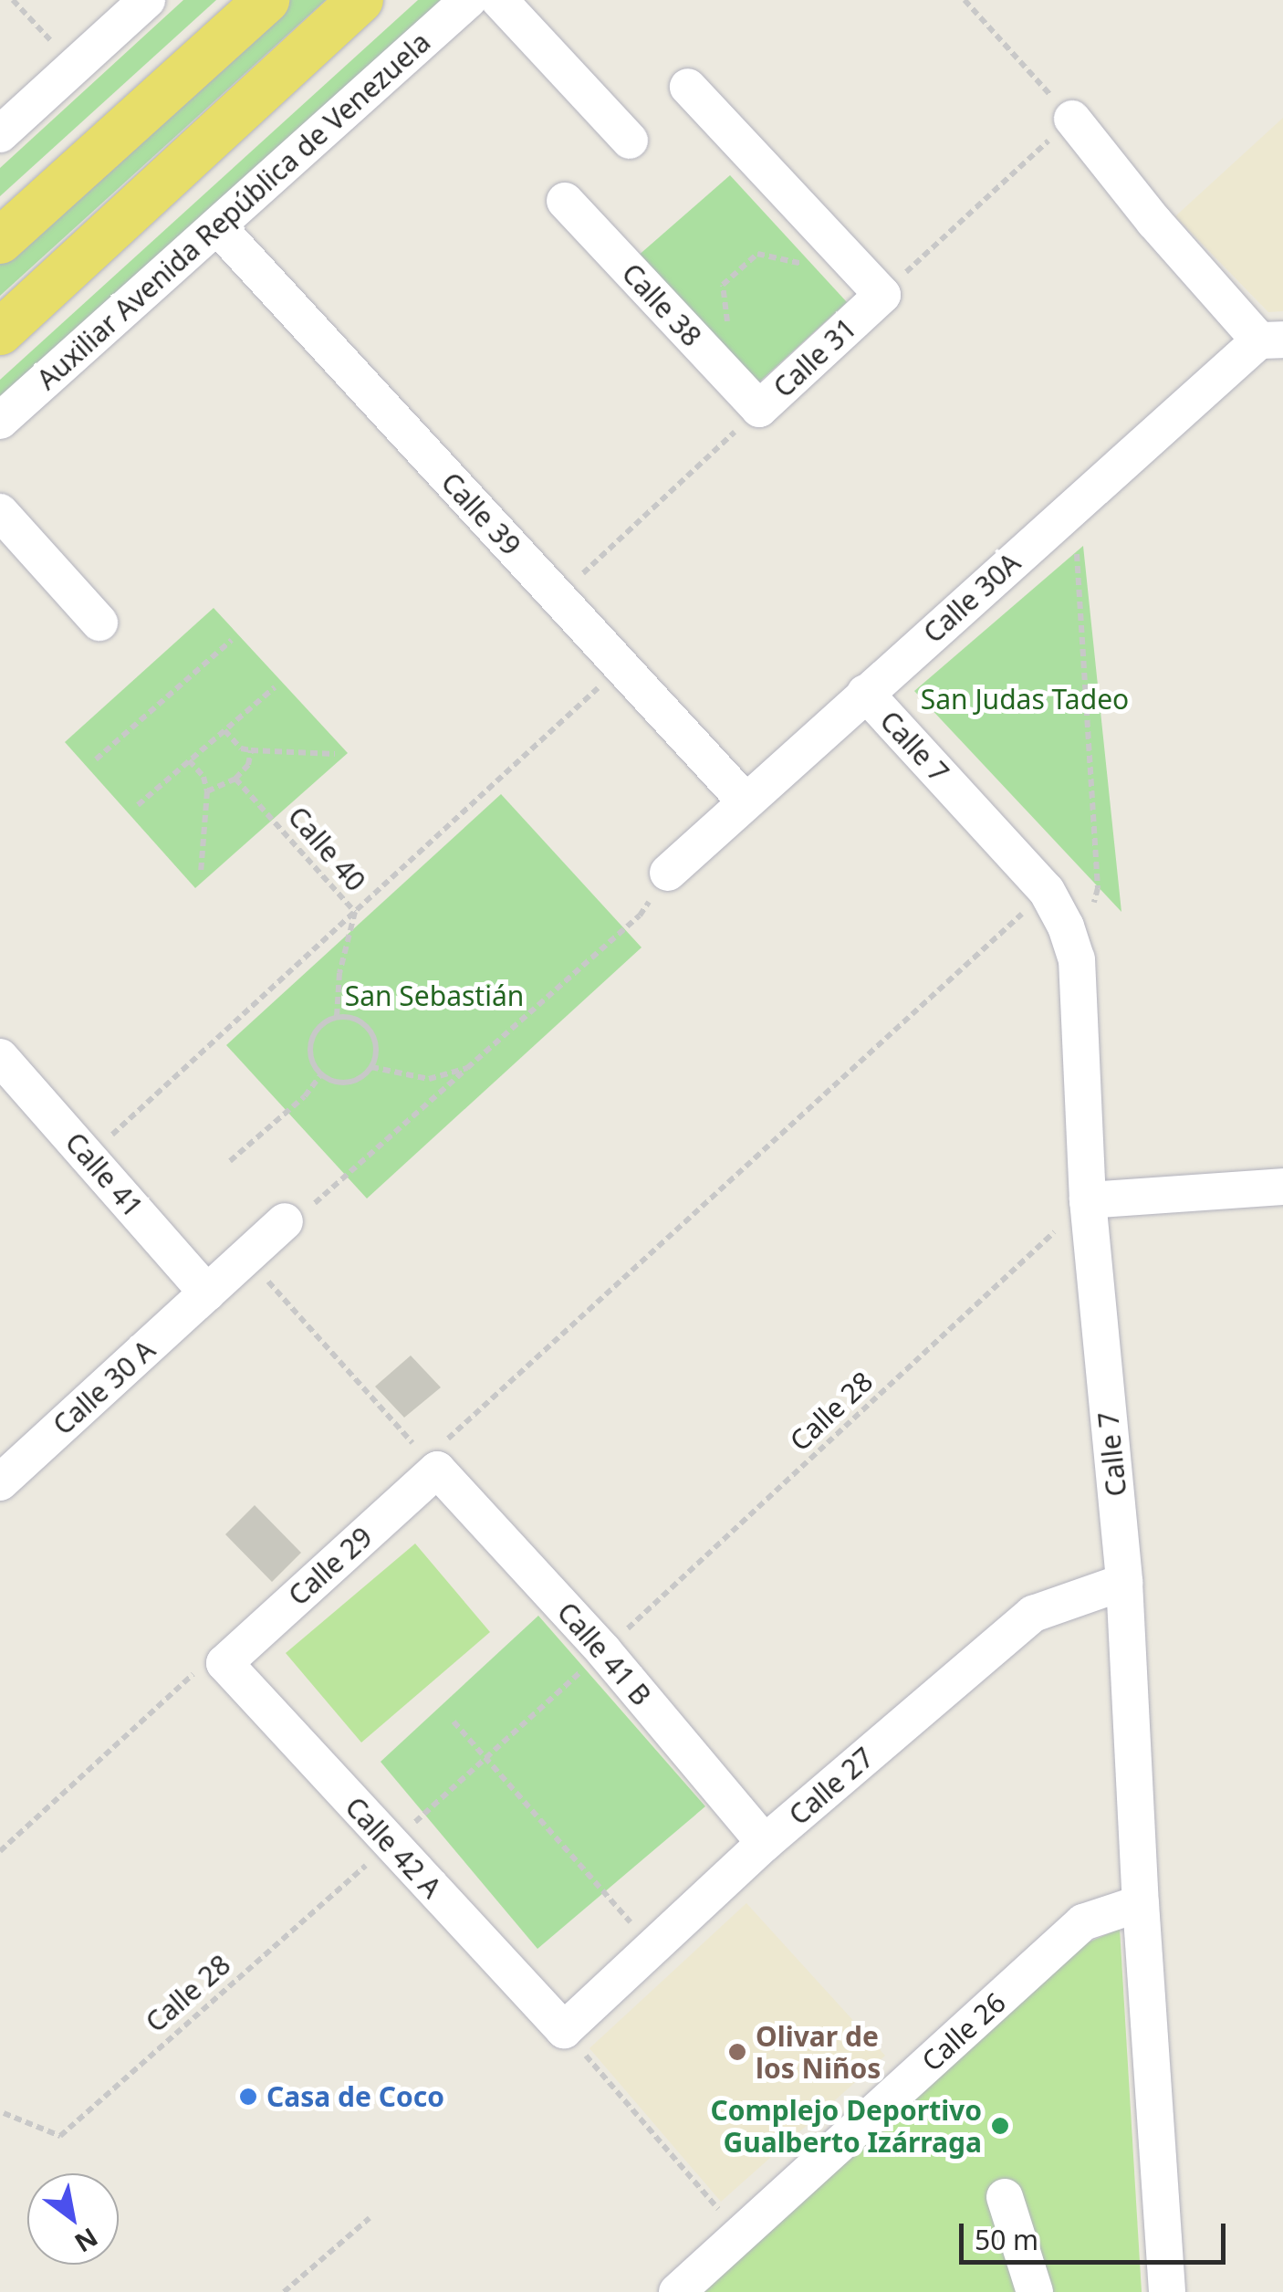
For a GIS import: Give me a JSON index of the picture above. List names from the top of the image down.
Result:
{
  "streets": {
    "street": [
      "Auxiliar Avenida República de Venezuela",
      "Calle 38",
      "Calle 31",
      "Calle 39",
      "Calle 30A",
      "Calle 7",
      "Calle 41",
      "Calle 30 A",
      "Calle 29",
      "Calle 41 B",
      "Calle 27",
      "Calle 42 A",
      "Calle 26"
    ],
    "path": ["Calle 40", "Calle 28"]
  },
  "crossings": [
    ["Auxiliar Avenida República de Venezuela", "Calle 39"],
    ["Calle 38", "Calle 31"],
    ["Calle 31", "Calle 39"],
    ["Calle 39", "Calle 30A"],
    ["Calle 30A", "Calle 7"],
    ["Calle 7", "Calle 28"],
    ["Calle 7", "Calle 27"],
    ["Calle 7", "Calle 26"],
    ["Calle 41", "Calle 30 A"],
    ["Calle 28", "Calle 41 B"],
    ["Calle 28", "Calle 42 A"],
    ["Calle 29", "Calle 41 B"],
    ["Calle 29", "Calle 42 A"],
    ["Calle 41 B", "Calle 27"],
    ["Calle 27", "Calle 42 A"]
  ],
  "parks": ["San Judas Tadeo", "San Sebastián"],
  "places": ["Olivar de los Niños", "Casa de Coco", "Complejo Deportivo Gualberto Izárraga"],
  "scale_bar": "50 m",
  "north": "bottom right"
}
